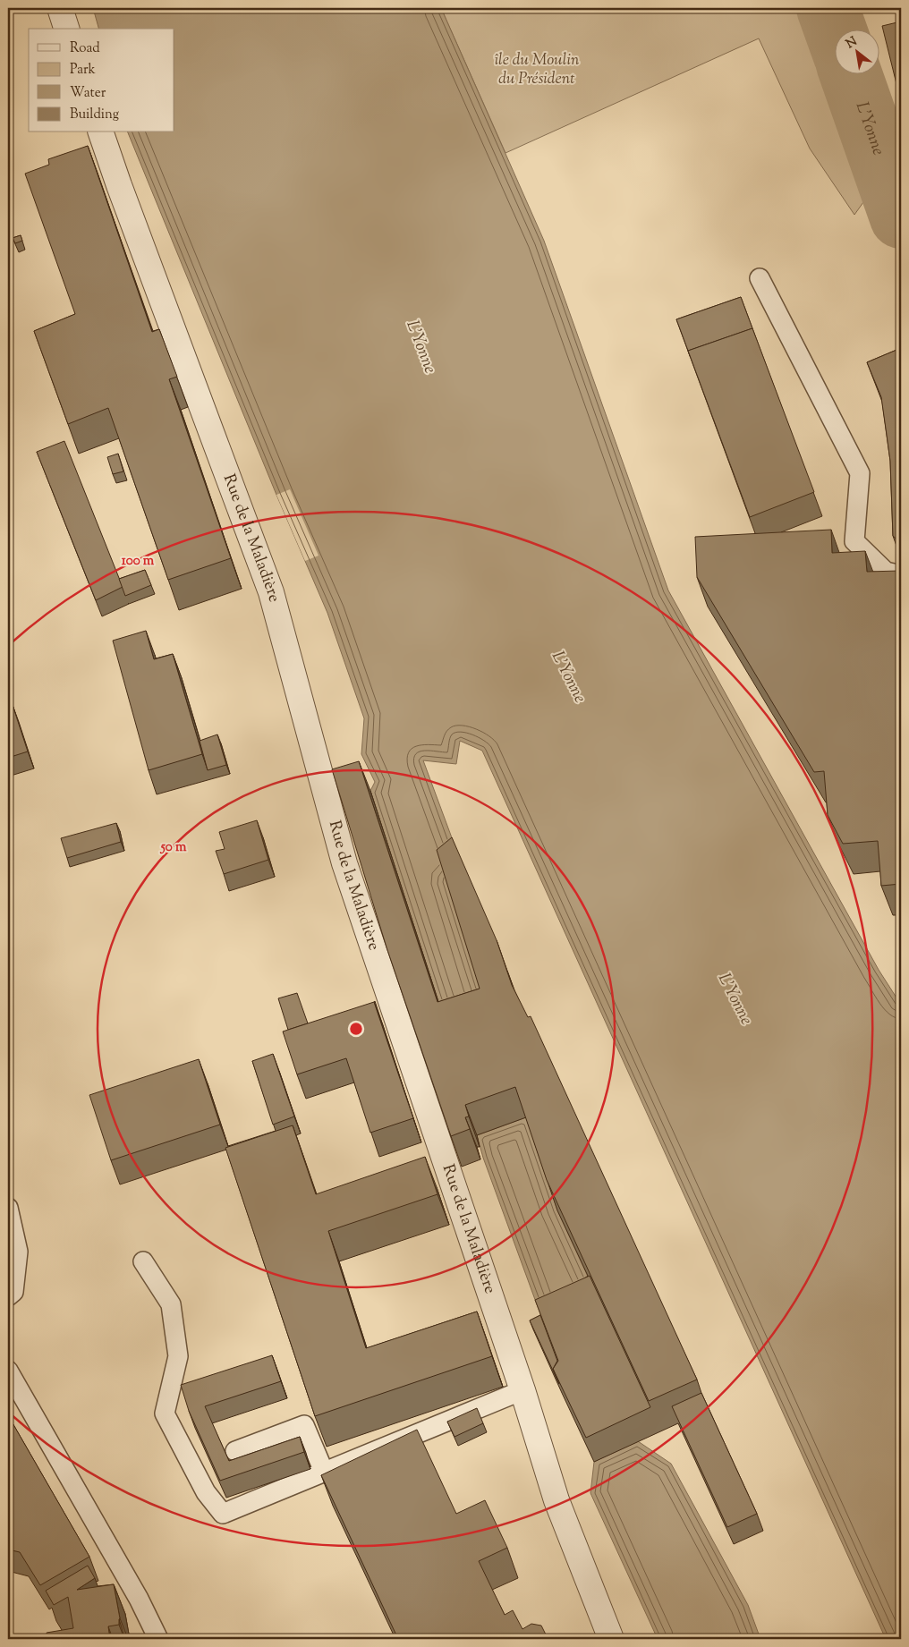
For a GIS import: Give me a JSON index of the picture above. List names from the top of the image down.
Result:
{
  "streets": {
    "street": ["Rue de la Maladière"]
  },
  "water": ["L'Yonne"],
  "parks": ["île du Moulin du Président"],
  "legend": [
    "Road",
    "Park",
    "Water",
    "Building"
  ],
  "north": "top left",
  "rings": ["100 m", "50 m"]
}
